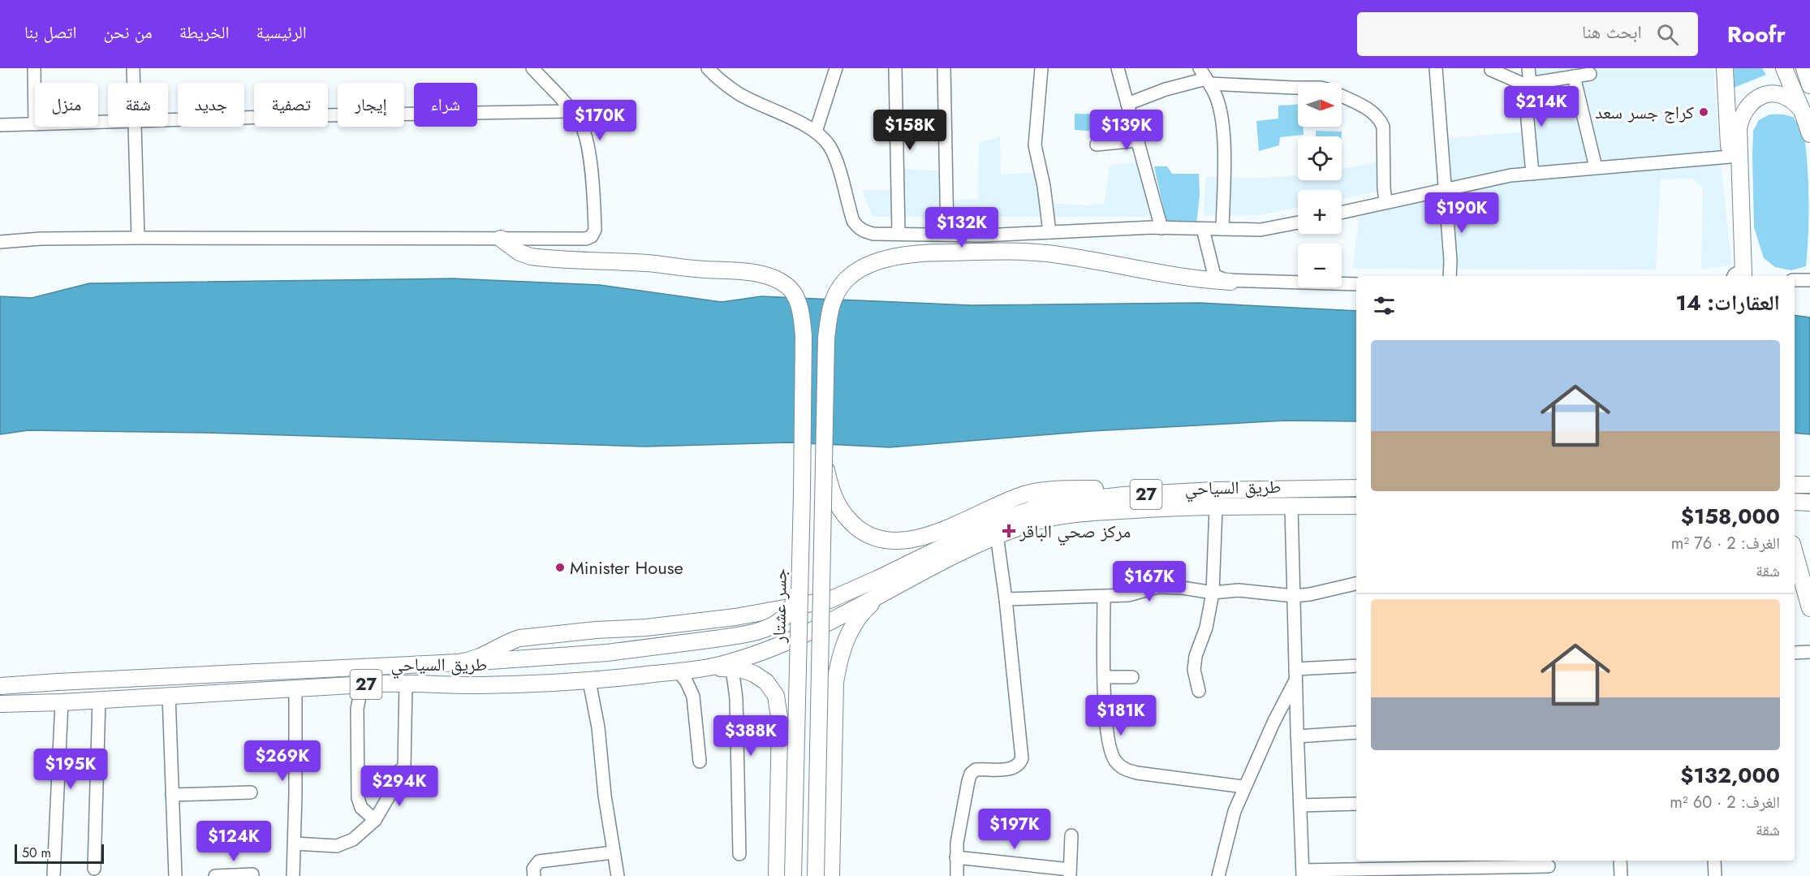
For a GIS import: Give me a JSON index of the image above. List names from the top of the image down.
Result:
{
  "streets": {
    "main road": ["طريق السياحي", "27", "جسر عشتار"]
  },
  "places": {
    "other": ["كراج جسر سعد", "Minister House"],
    "health": ["مركز صحي الباقر"]
  },
  "scale_bar": "50 m",
  "north": "right",
  "page": {
    "header": "Roofr",
    "search": "ابحث هنا",
    "nav": [
      "الرئيسية",
      "الخريطة",
      "من نحن",
      "اتصل بنا"
    ],
    "map_buttons": ["+", "−"],
    "chip": [
      "شراء",
      "إيجار",
      "تصفية",
      "جديد",
      "شقة",
      "منزل"
    ],
    "price": [
      "$214K",
      "$170K",
      "$158K",
      "$139K",
      "$190K",
      "$132K",
      "$167K",
      "$181K",
      "$388K",
      "$269K",
      "$195K",
      "$294K",
      "$197K",
      "$124K"
    ],
    "heading": "العقارات: 14",
    "list": [
      {
        "name": "$158,000",
        "note": "الغرف: 2 · 76 m² · شقة"
      },
      {
        "name": "$132,000",
        "note": "الغرف: 2 · 60 m² · شقة"
      }
    ],
    "scale": "50 m"
  }
}
